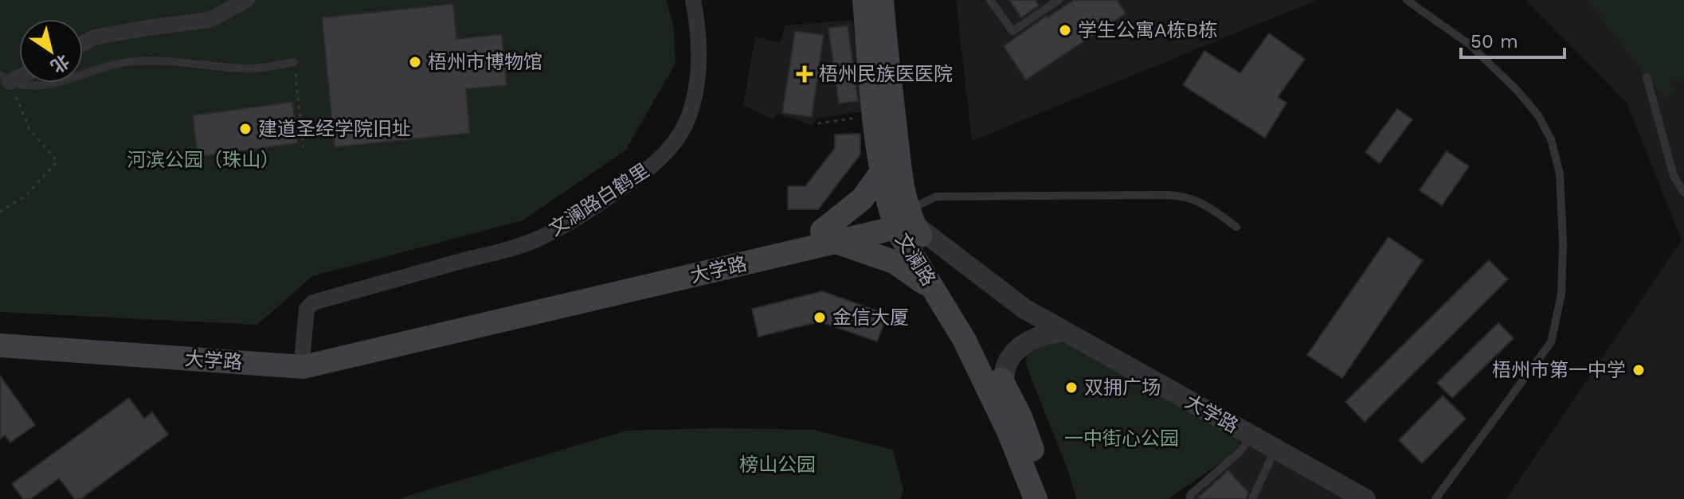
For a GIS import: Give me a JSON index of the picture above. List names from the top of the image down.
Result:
{
  "streets": {
    "main road": ["文澜路", "大学路"],
    "street": ["文澜路白鹤里"]
  },
  "crossings": [
    ["文澜路白鹤里", "大学路"],
    ["文澜路", "大学路"]
  ],
  "parks": ["河滨公园（珠山）", "一中街心公园", "榜山公园"],
  "places": {
    "other": [
      "学生公寓A栋B栋",
      "梧州市博物馆",
      "建道圣经学院旧址",
      "金信大厦",
      "梧州市第一中学",
      "双拥广场"
    ],
    "health": ["梧州民族医医院"]
  },
  "scale_bar": "50 m",
  "north": "bottom right"
}
